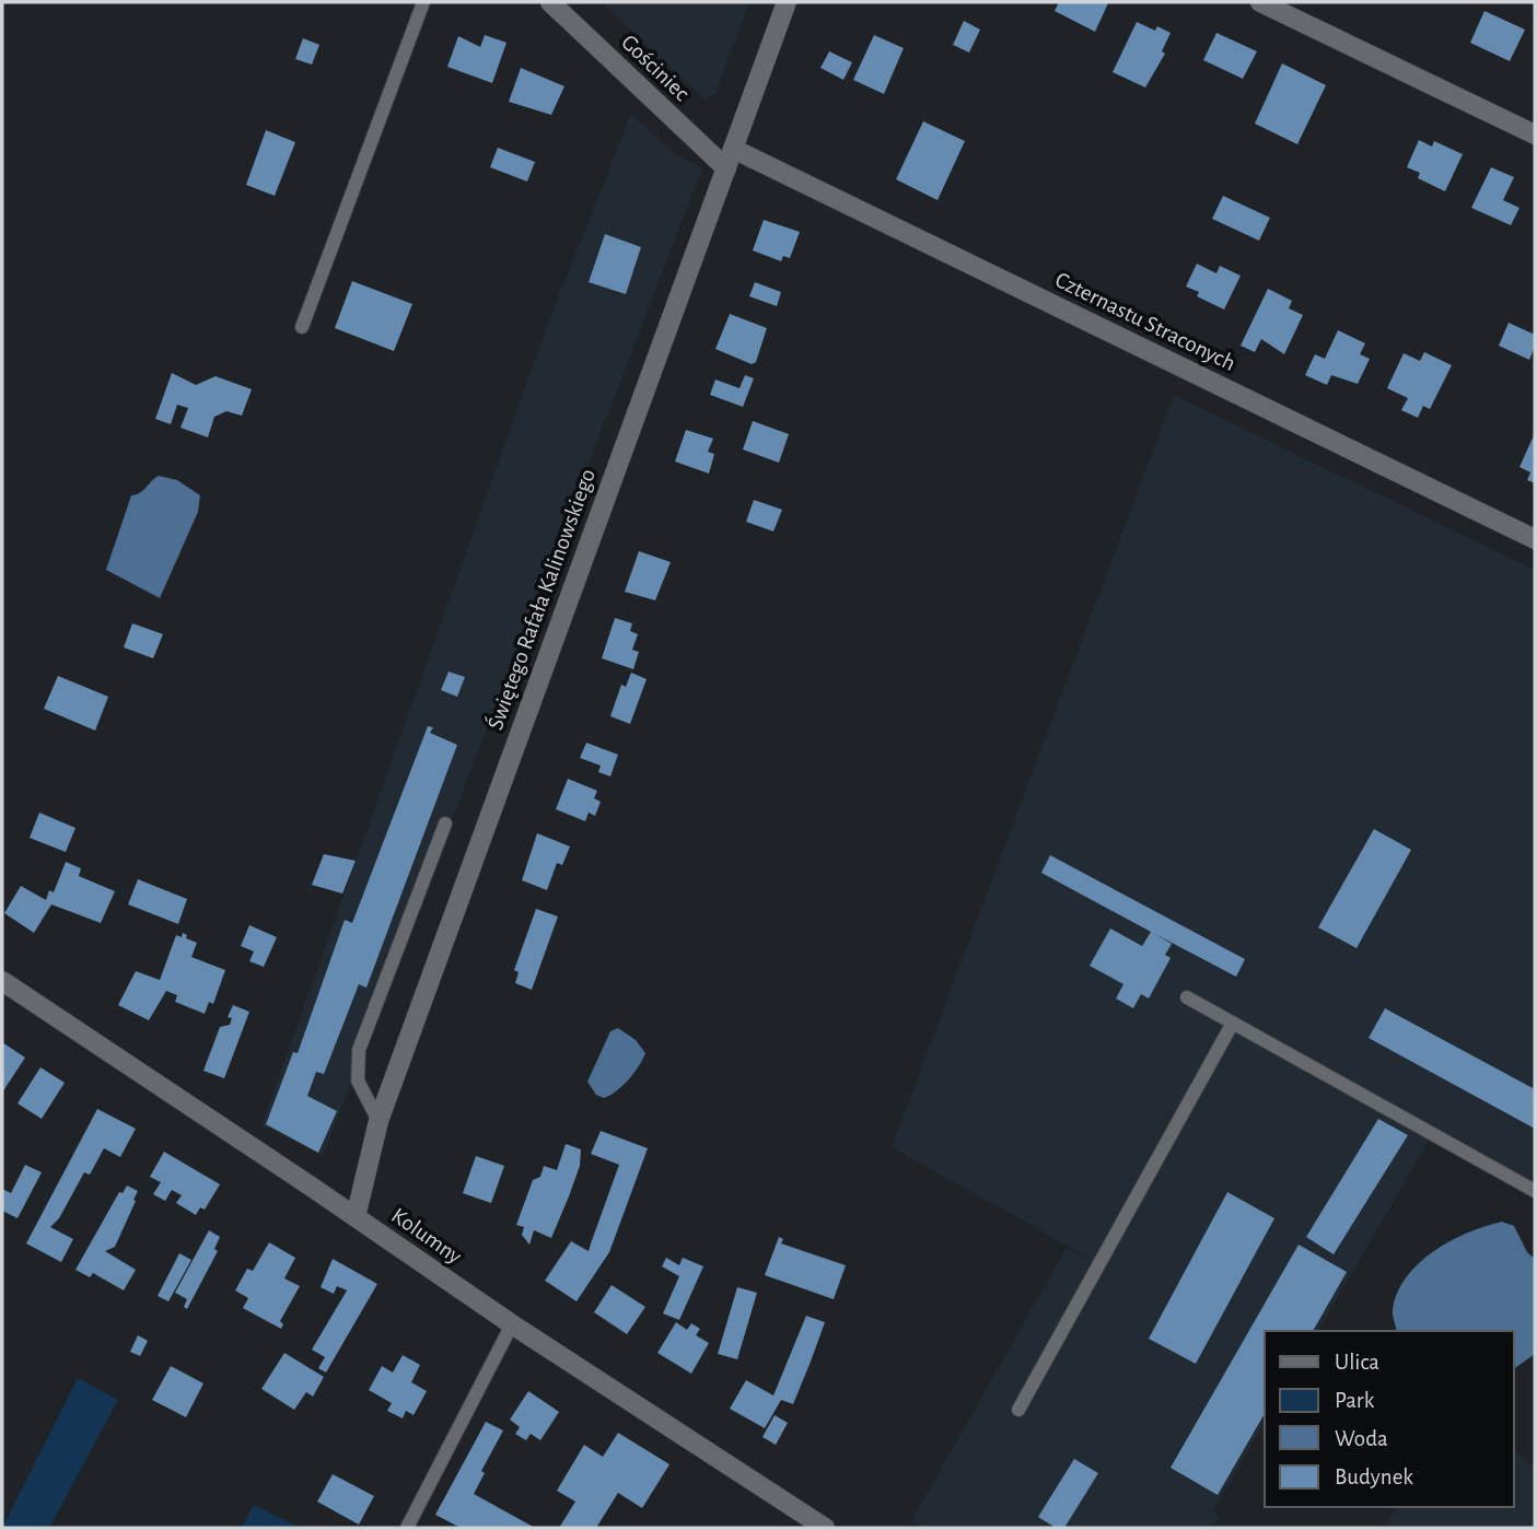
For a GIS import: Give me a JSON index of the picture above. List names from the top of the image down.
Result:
{
  "streets": {
    "street": [
      "Gościniec",
      "Czternastu Straconych",
      "Świętego Rafała Kalinowskiego",
      "Kolumny"
    ]
  },
  "crossings": [
    ["Gościniec", "Świętego Rafała Kalinowskiego"],
    ["Czternastu Straconych", "Świętego Rafała Kalinowskiego"],
    ["Świętego Rafała Kalinowskiego", "Kolumny"]
  ],
  "legend": [
    "Ulica",
    "Park",
    "Woda",
    "Budynek"
  ]
}
